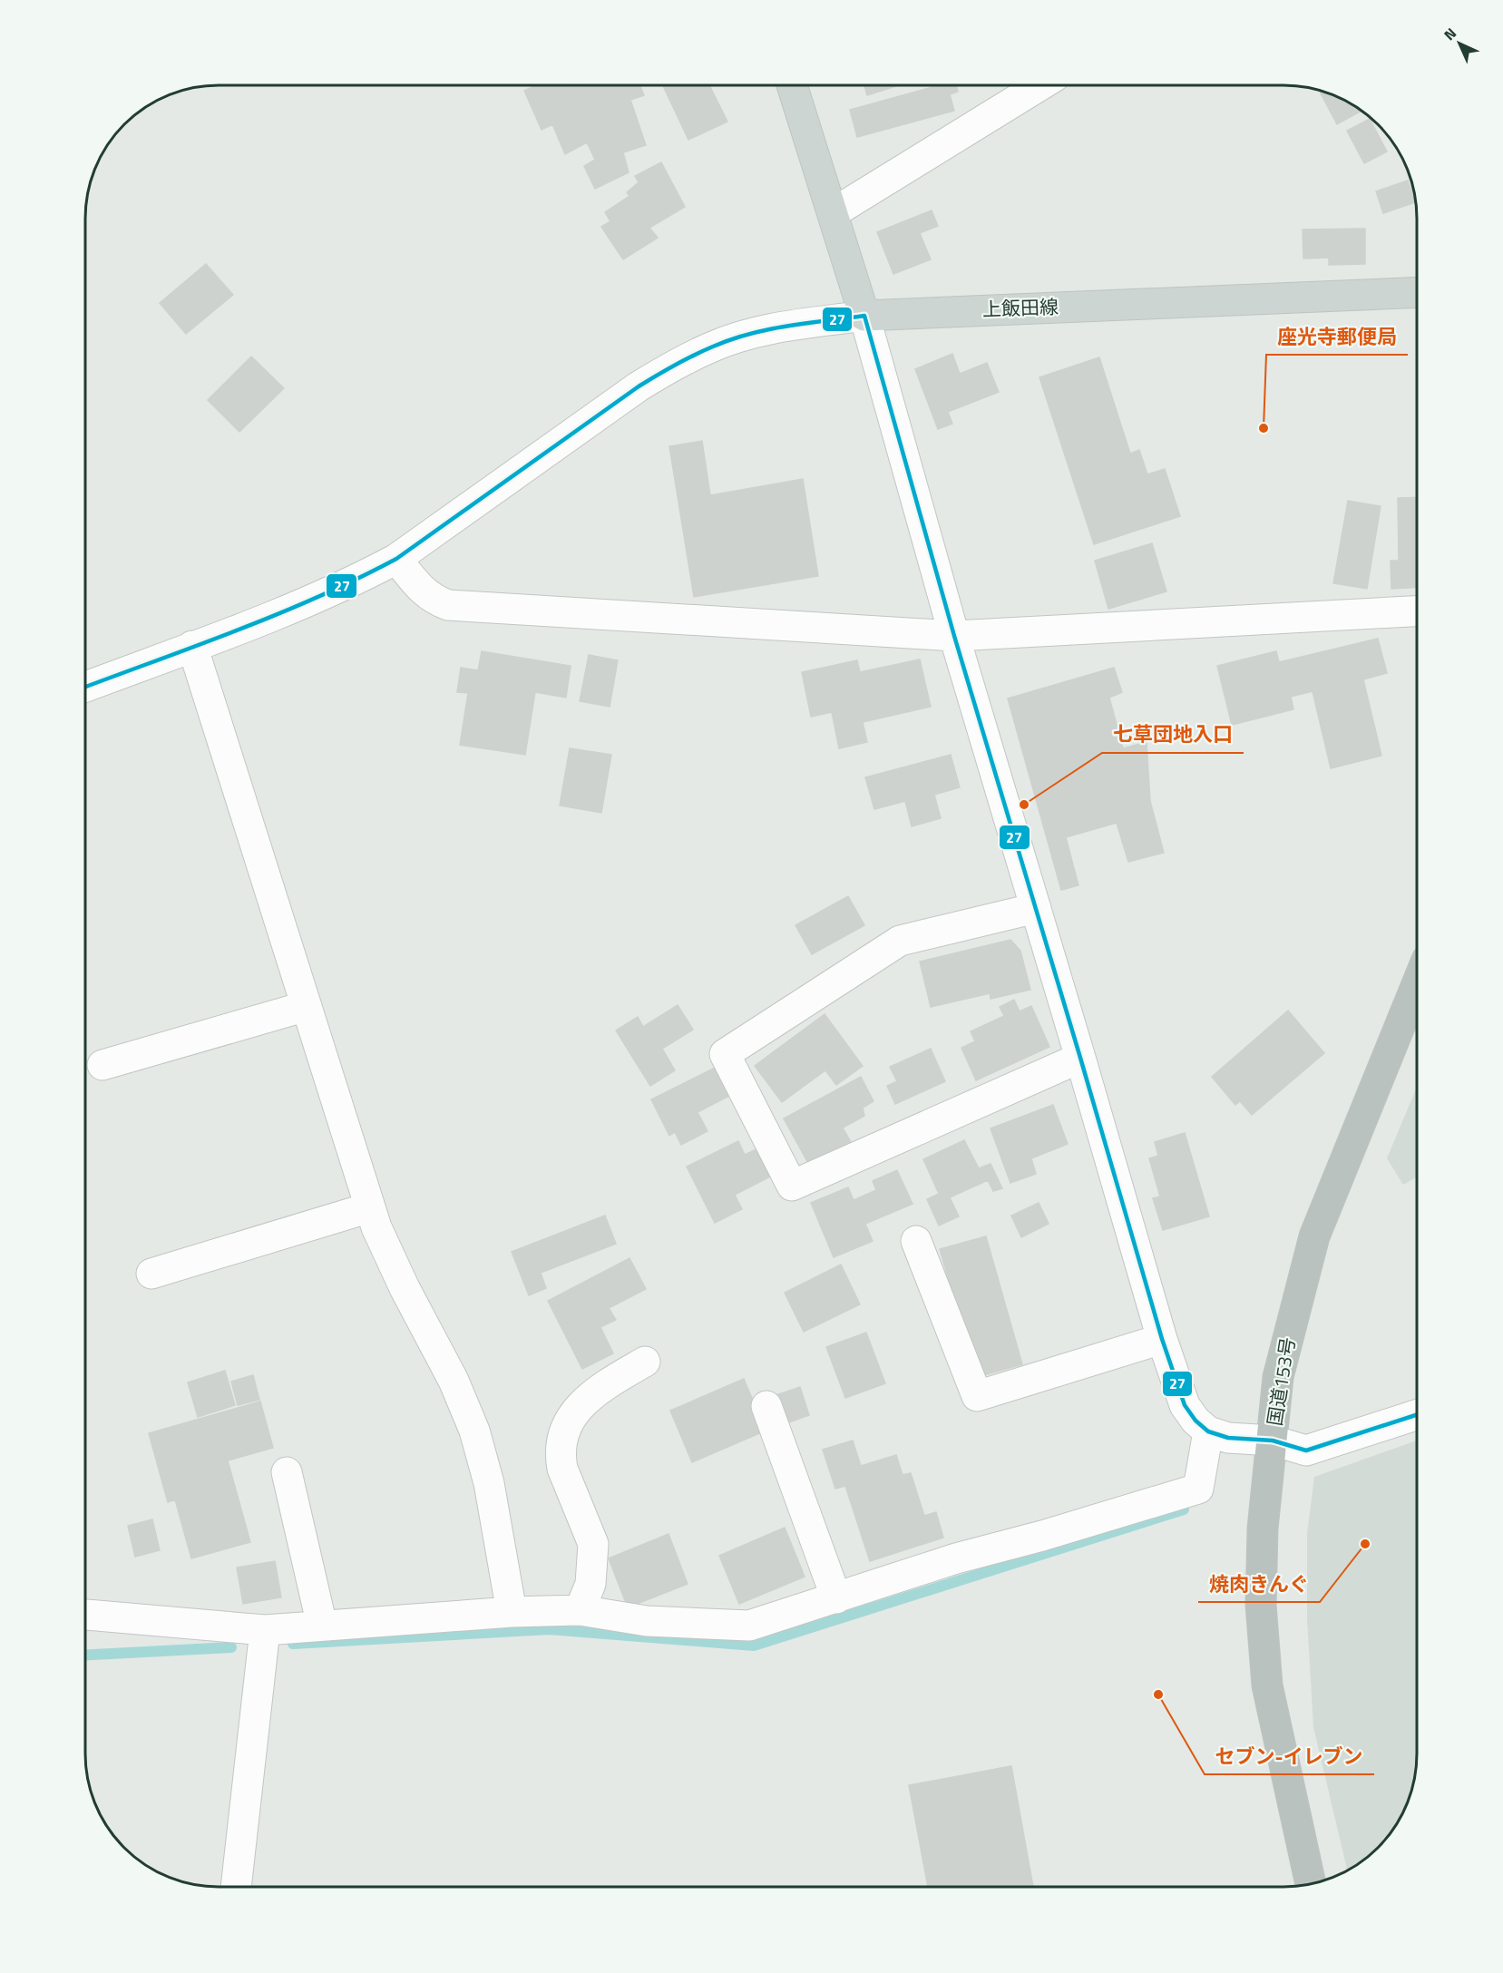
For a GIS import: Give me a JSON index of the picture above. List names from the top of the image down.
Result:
{
  "streets": {
    "highway": ["国道153号"],
    "main road": ["上飯田線"]
  },
  "places": [
    "座光寺郵便局",
    "七草団地入口",
    "焼肉きんぐ",
    "セブン-イレブン"
  ],
  "lines": ["transit line 27"],
  "north": "top left"
}
